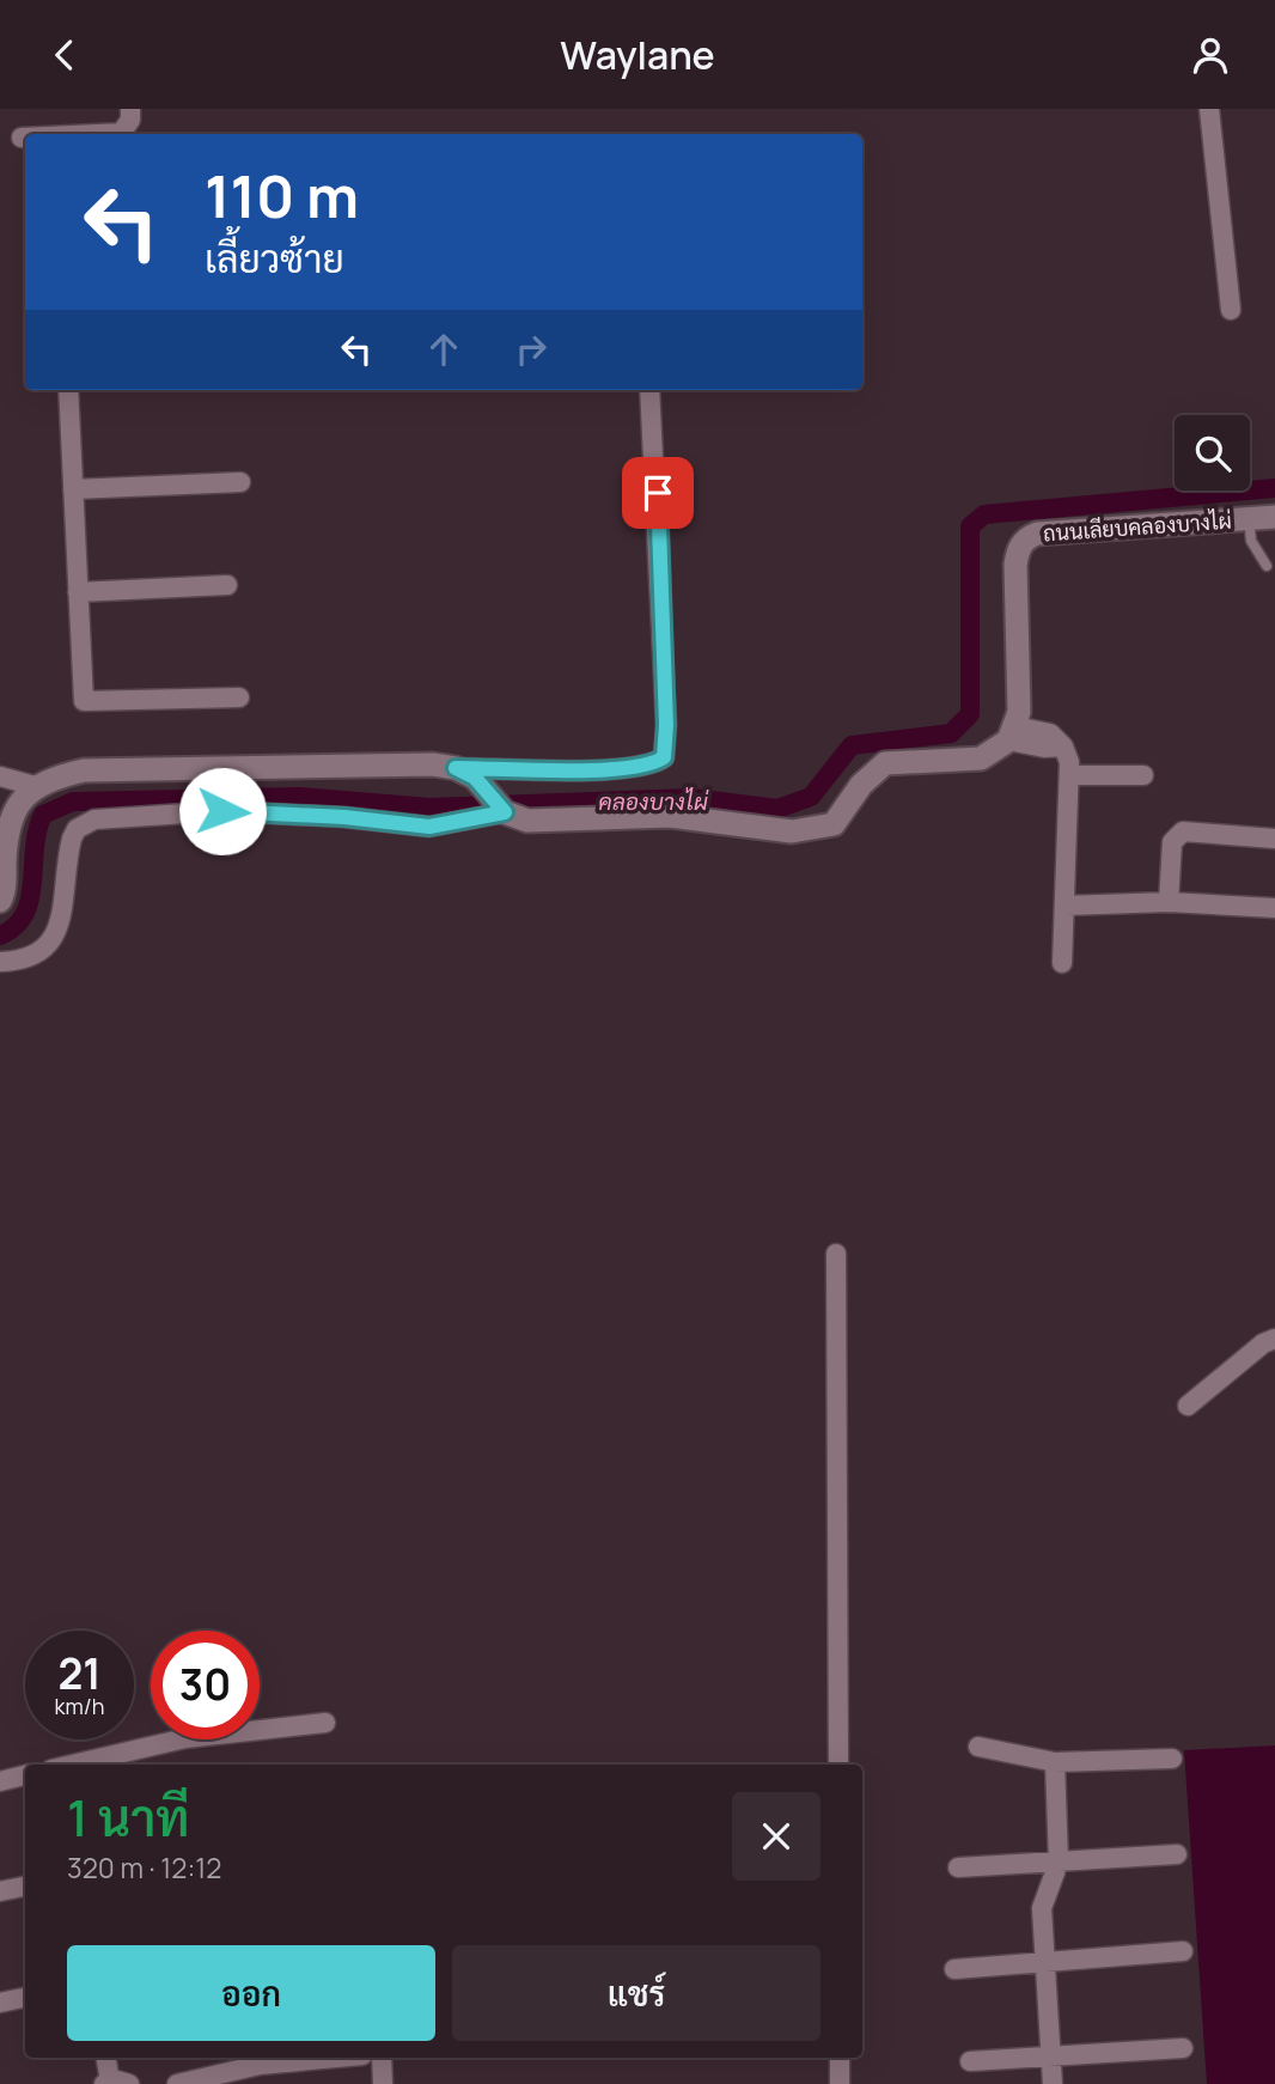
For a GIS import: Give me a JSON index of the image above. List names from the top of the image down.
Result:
{
  "streets": {
    "street": ["ถนนเลียบคลองบางไผ่"]
  },
  "water": ["คลองบางไผ่"],
  "page": {
    "header": "Waylane",
    "turn": ["110 m", "เลี้ยวซ้าย"],
    "speed": "21 km/h",
    "limit": "30",
    "heading": ["1 นาที", "320 m · 12:12"],
    "buttons": ["ออก", "แชร์"]
  }
}
